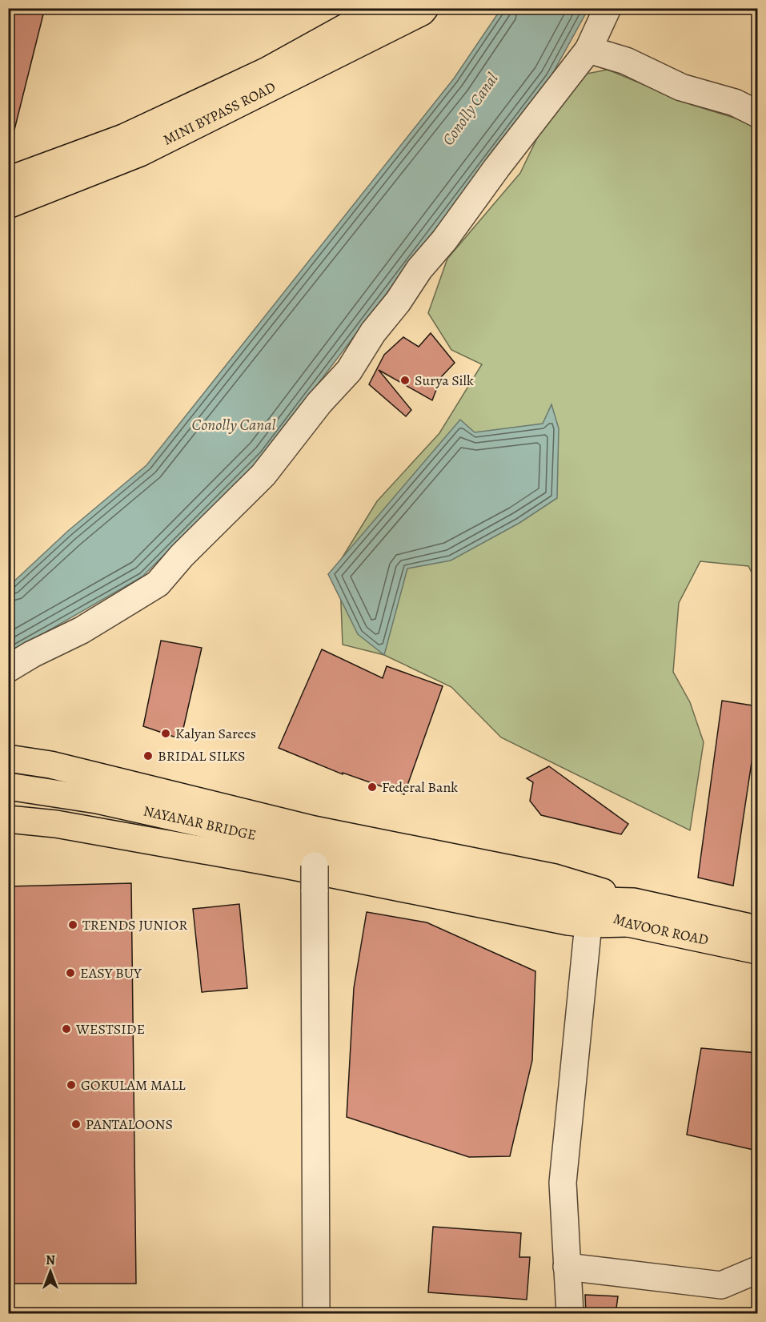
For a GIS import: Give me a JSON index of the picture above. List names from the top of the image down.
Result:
{
  "streets": {
    "main road": ["MINI BYPASS ROAD", "NAYANAR BRIDGE", "MAVOOR ROAD"]
  },
  "crossings": [
    ["NAYANAR BRIDGE", "MAVOOR ROAD"]
  ],
  "water": ["Conolly Canal"],
  "places": [
    "Surya Silk",
    "Kalyan Sarees",
    "BRIDAL SILKS",
    "Federal Bank",
    "TRENDS JUNIOR",
    "EASY BUY",
    "WESTSIDE",
    "GOKULAM MALL",
    "PANTALOONS"
  ],
  "north": "top"
}
